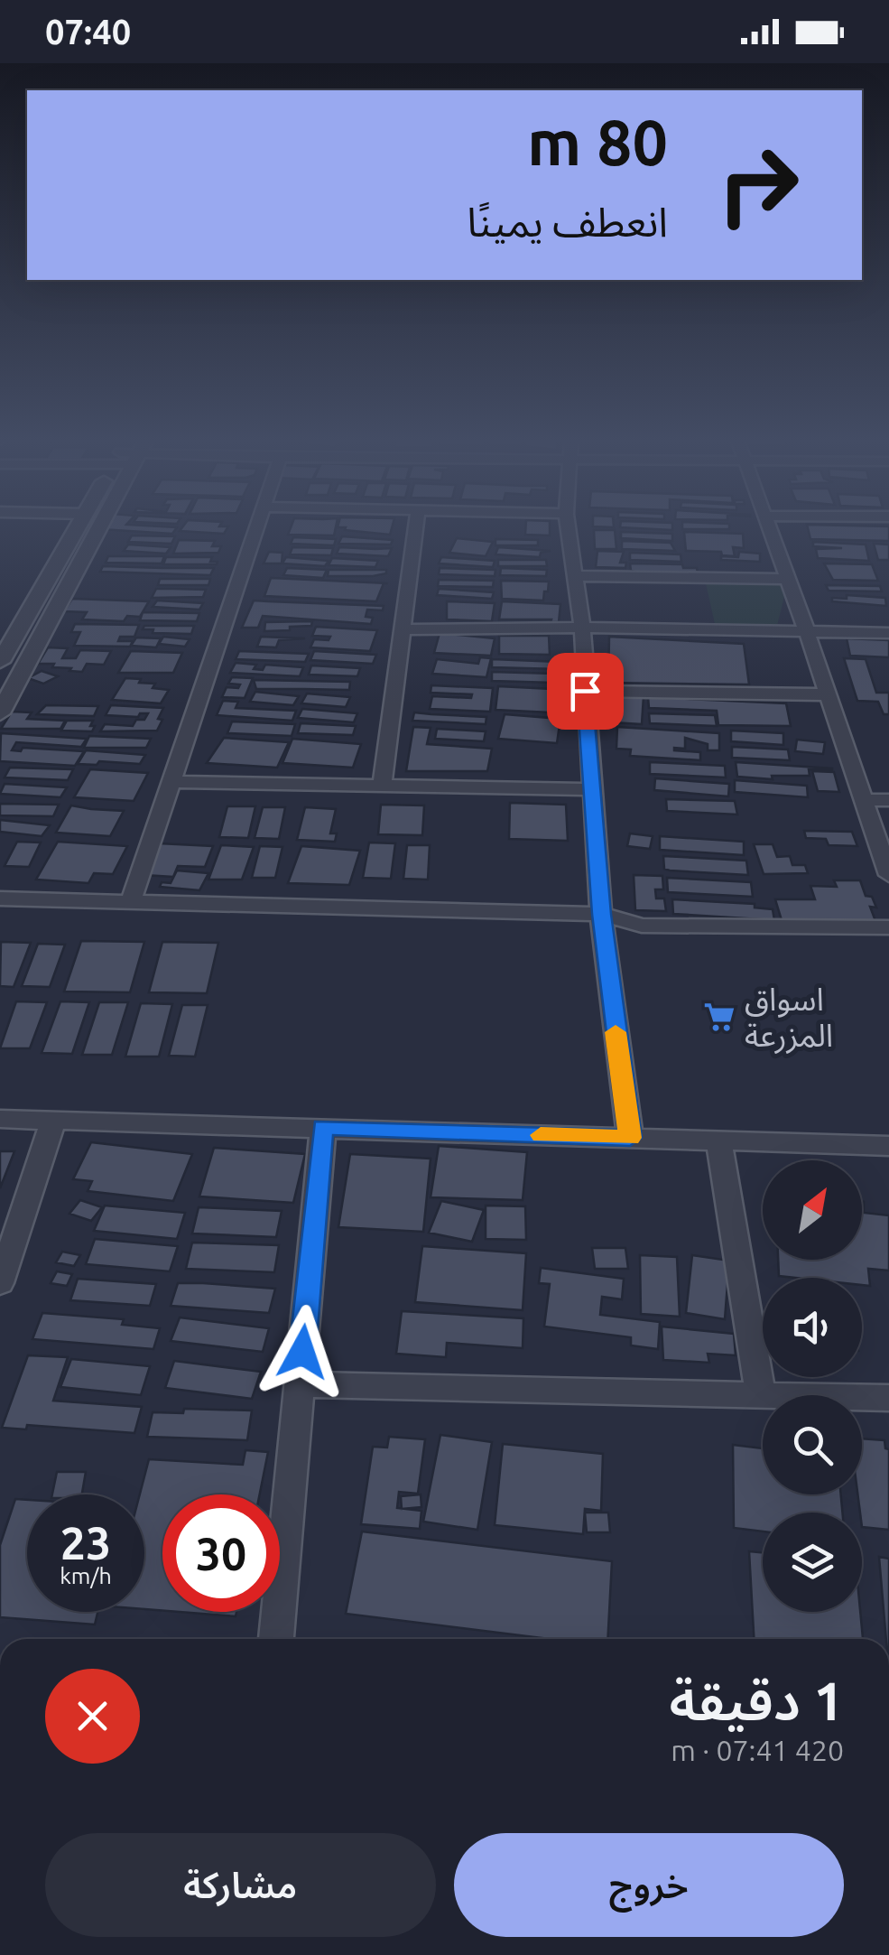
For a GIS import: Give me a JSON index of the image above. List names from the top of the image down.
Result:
{
  "places": {
    "supermarket": ["اسواق المزرعة"]
  },
  "north": "top right",
  "page": {
    "status": "07:40",
    "turn": ["80 m", "انعطف يمينًا"],
    "speed": "23 km/h",
    "limit": "30",
    "heading": ["1 دقيقة", "420 m · 07:41"],
    "buttons": ["خروج", "مشاركة"]
  }
}
